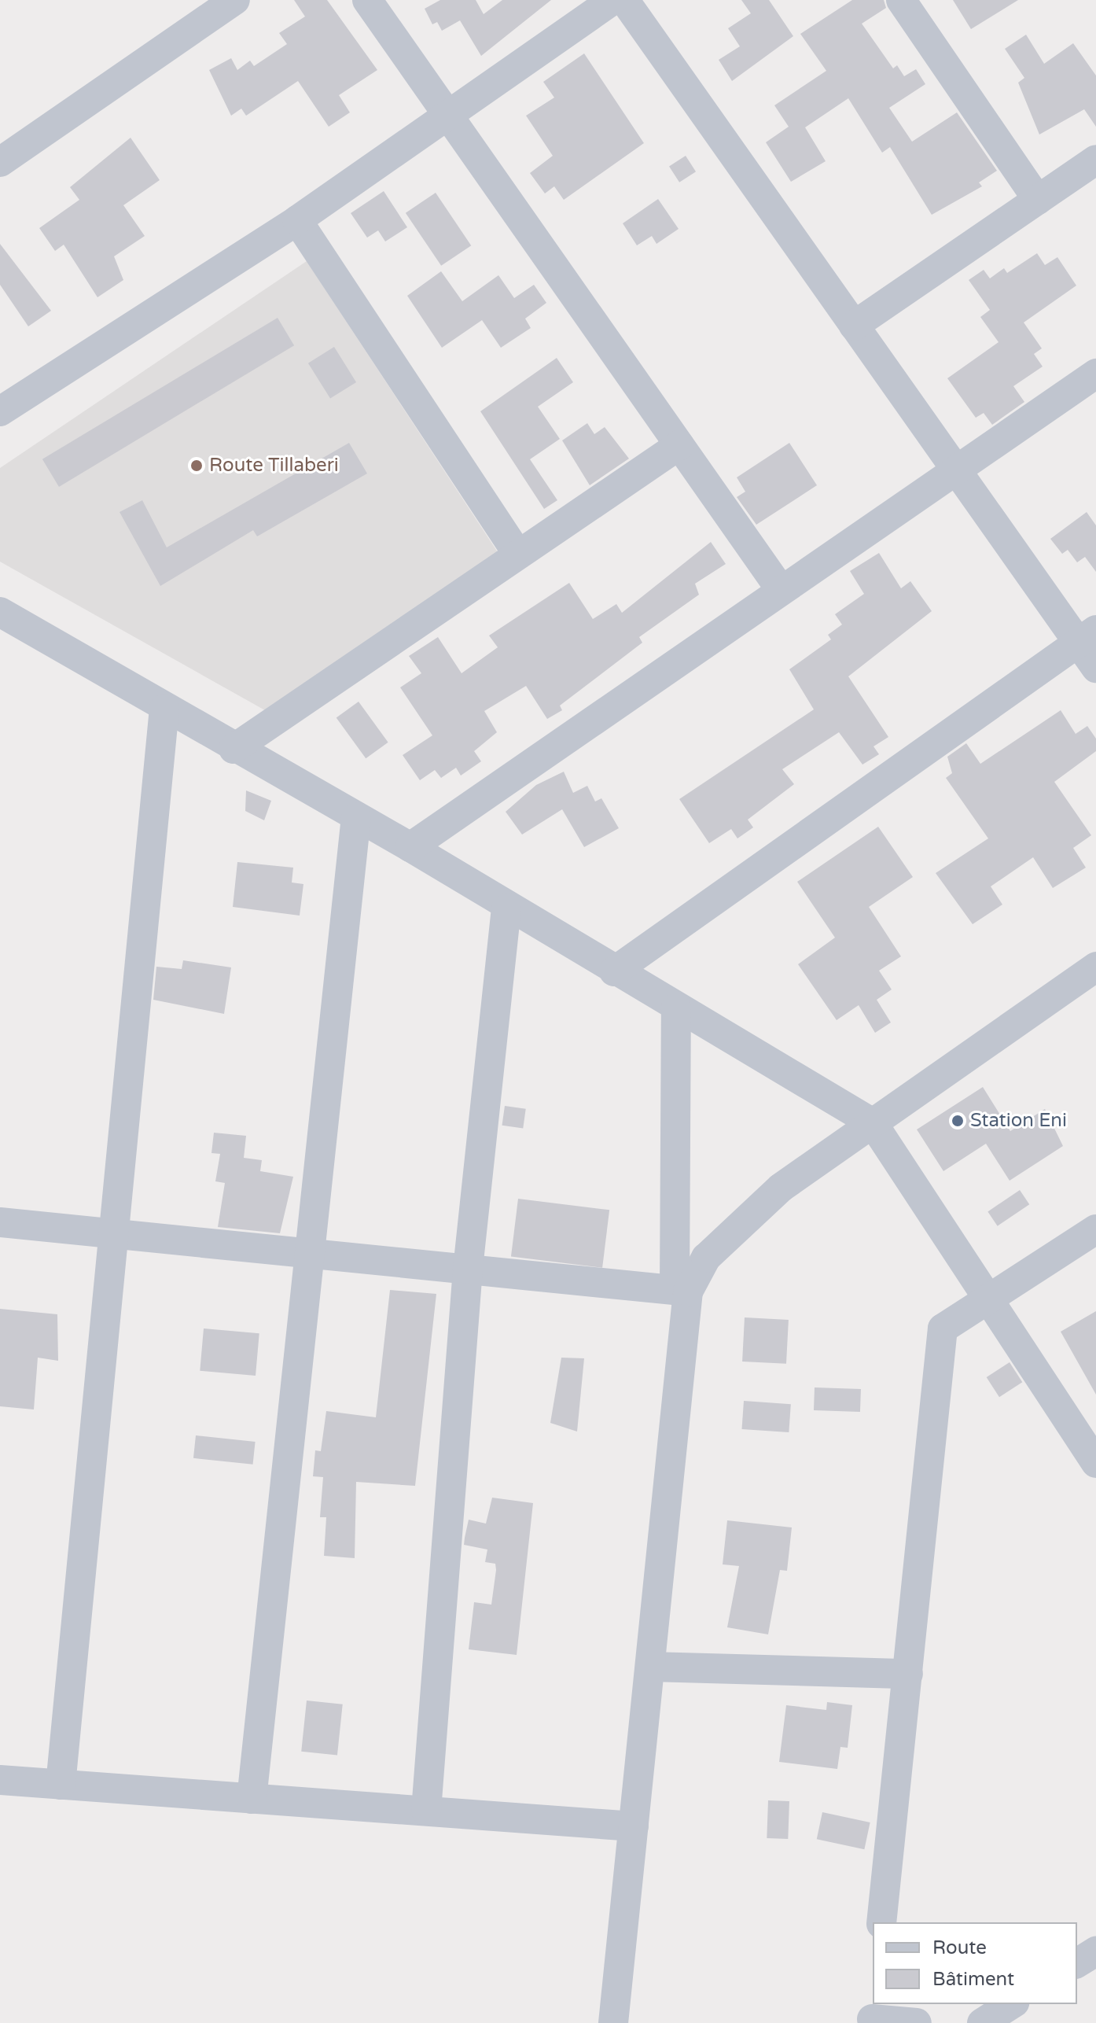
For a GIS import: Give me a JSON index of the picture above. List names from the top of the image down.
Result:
{
  "places": ["Route Tillaberi", "Station Eni"],
  "legend": ["Route", "Bâtiment"]
}
